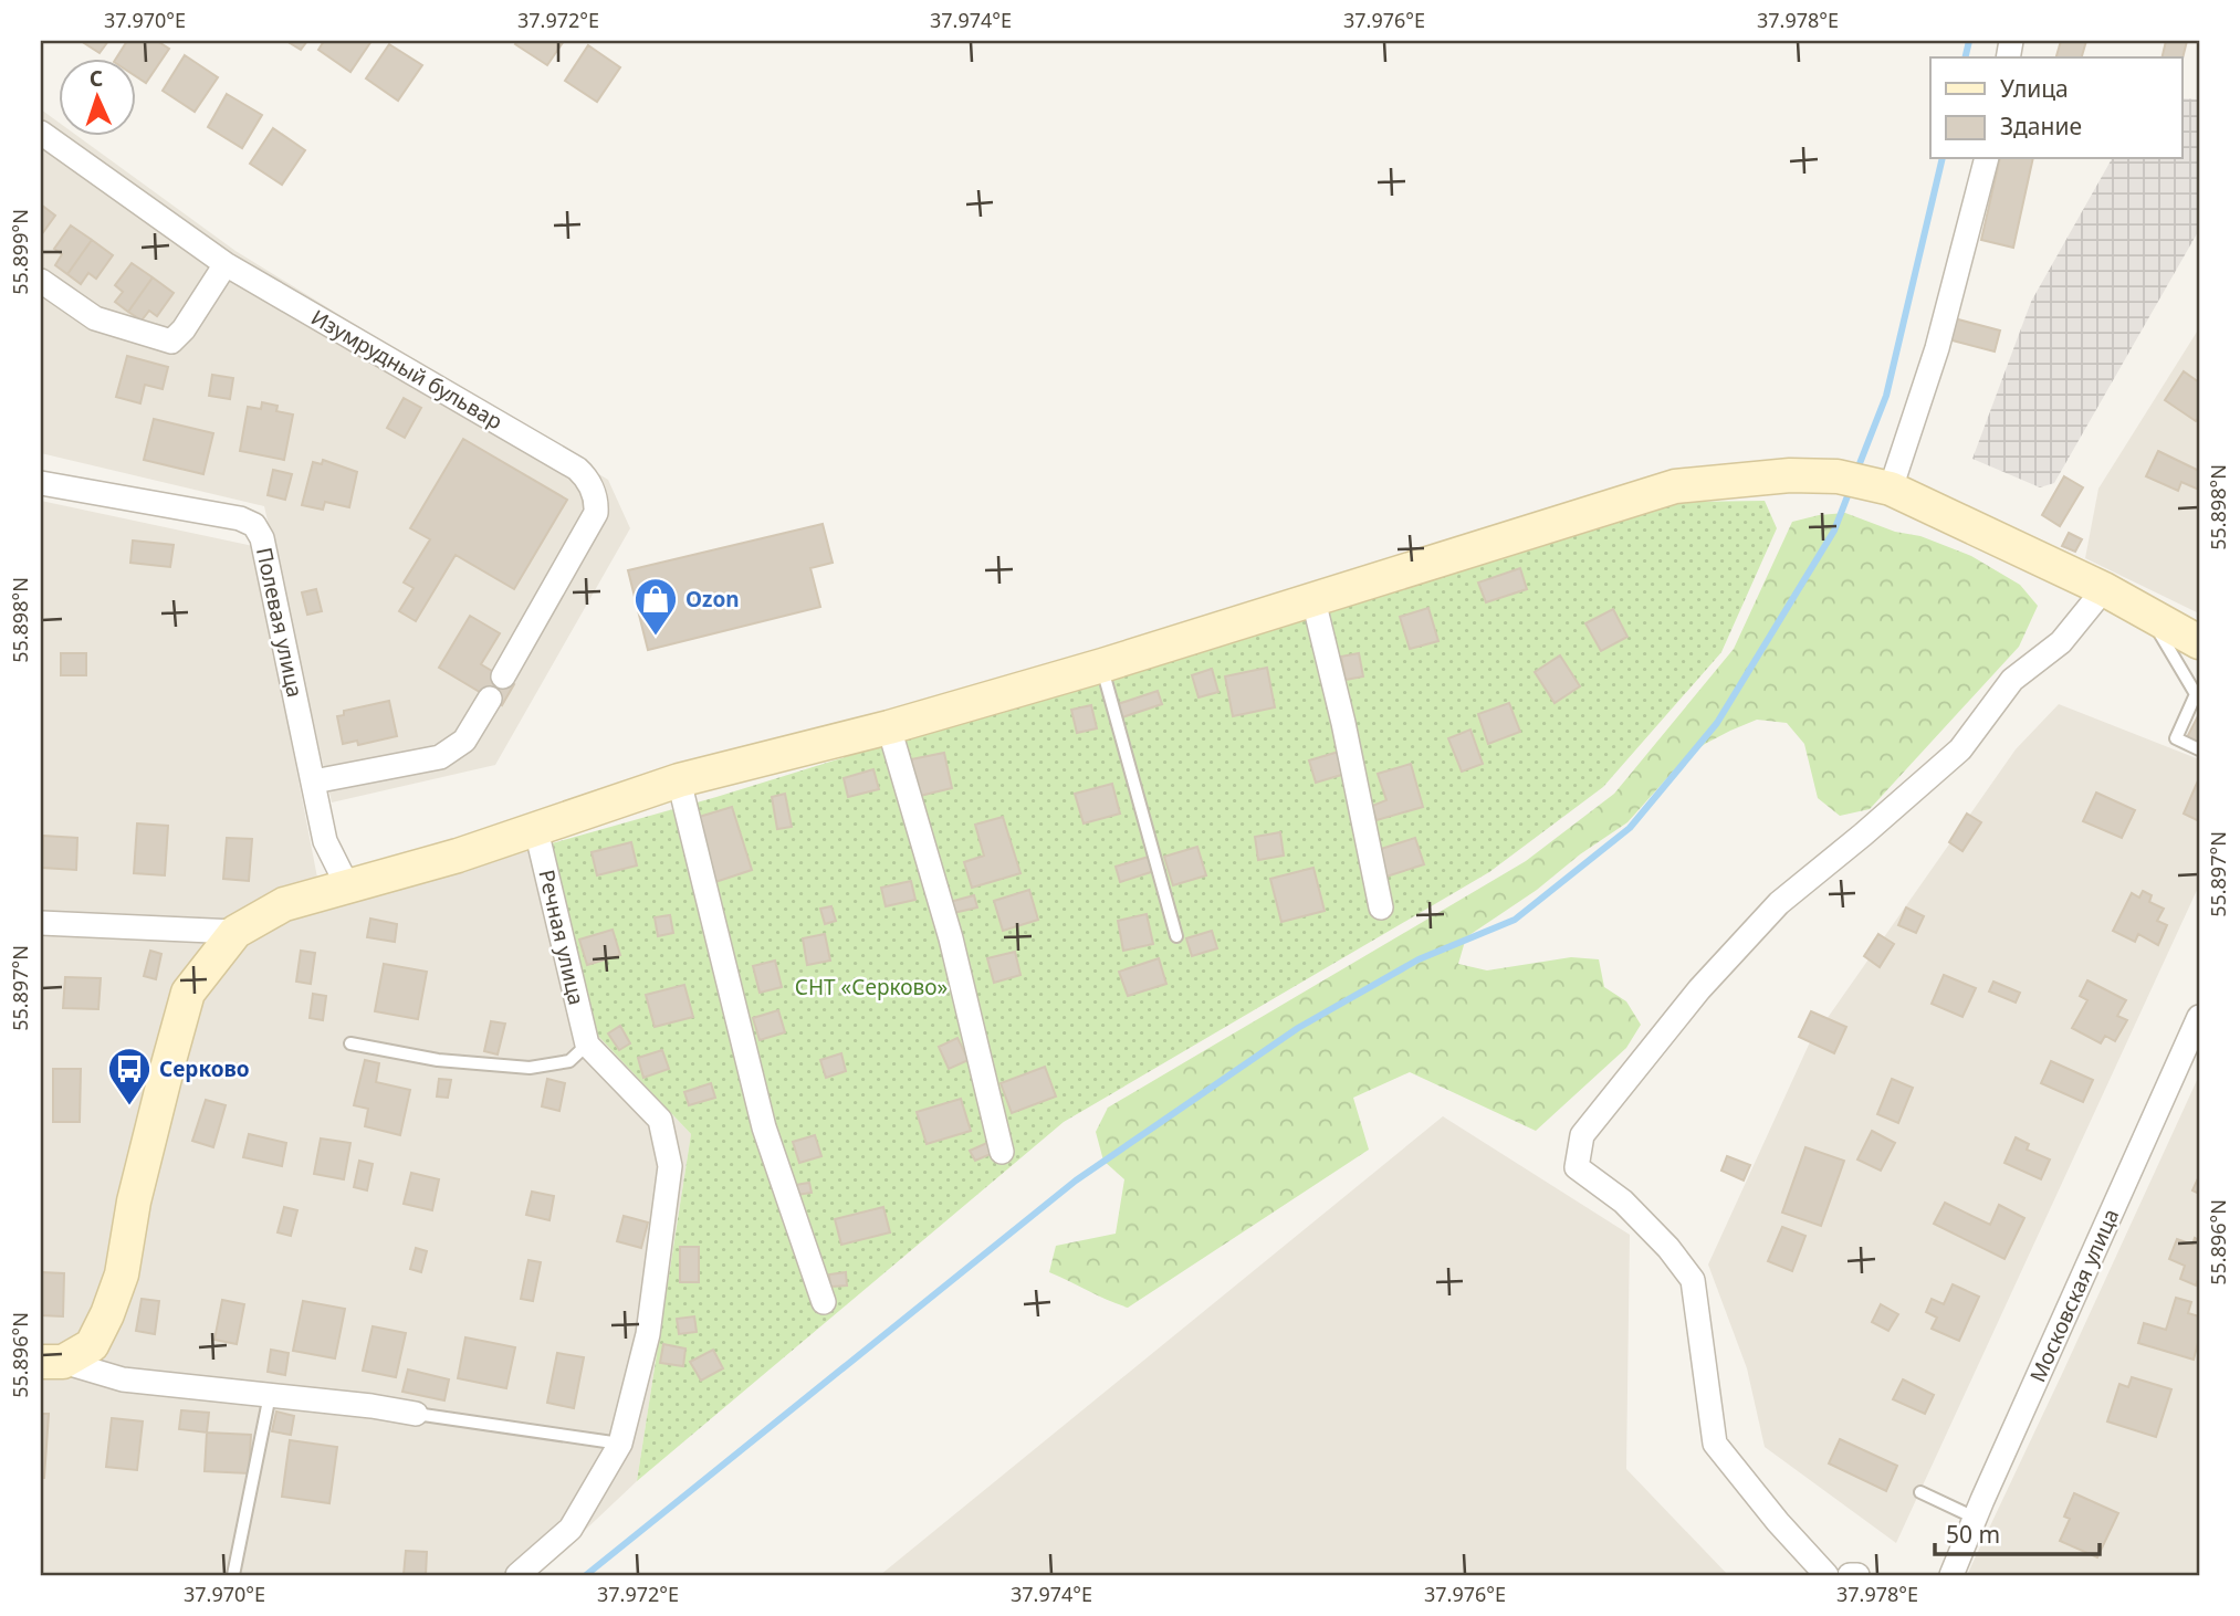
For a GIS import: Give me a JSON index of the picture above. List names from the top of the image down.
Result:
{
  "streets": {
    "street": [
      "Изумрудный бульвар",
      "Полевая улица",
      "Речная улица",
      "Московская улица"
    ]
  },
  "parks": ["СНТ «Серково»"],
  "places": {
    "shop": ["Ozon"],
    "bus stop": ["Серково"]
  },
  "legend": ["Улица", "Здание"],
  "scale_bar": "50 m",
  "north": "top",
  "coordinates": [
    "37.970°E",
    "37.972°E",
    "37.974°E",
    "37.976°E",
    "37.978°E",
    "55.899°N",
    "55.898°N",
    "55.897°N",
    "55.896°N"
  ]
}
